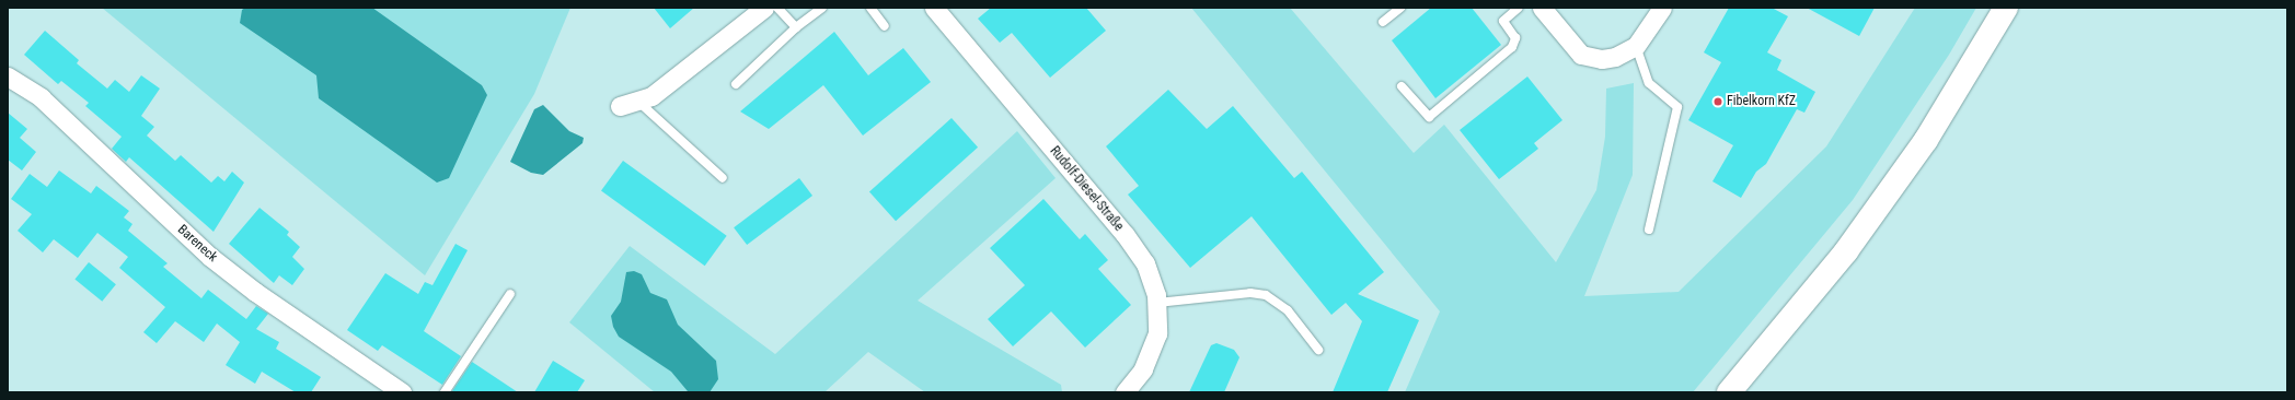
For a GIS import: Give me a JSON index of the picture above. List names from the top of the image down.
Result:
{
  "streets": {
    "street": ["Rudolf-Diesel-Straße", "Bareneck"]
  },
  "places": ["Fibelkorn KfZ"]
}
